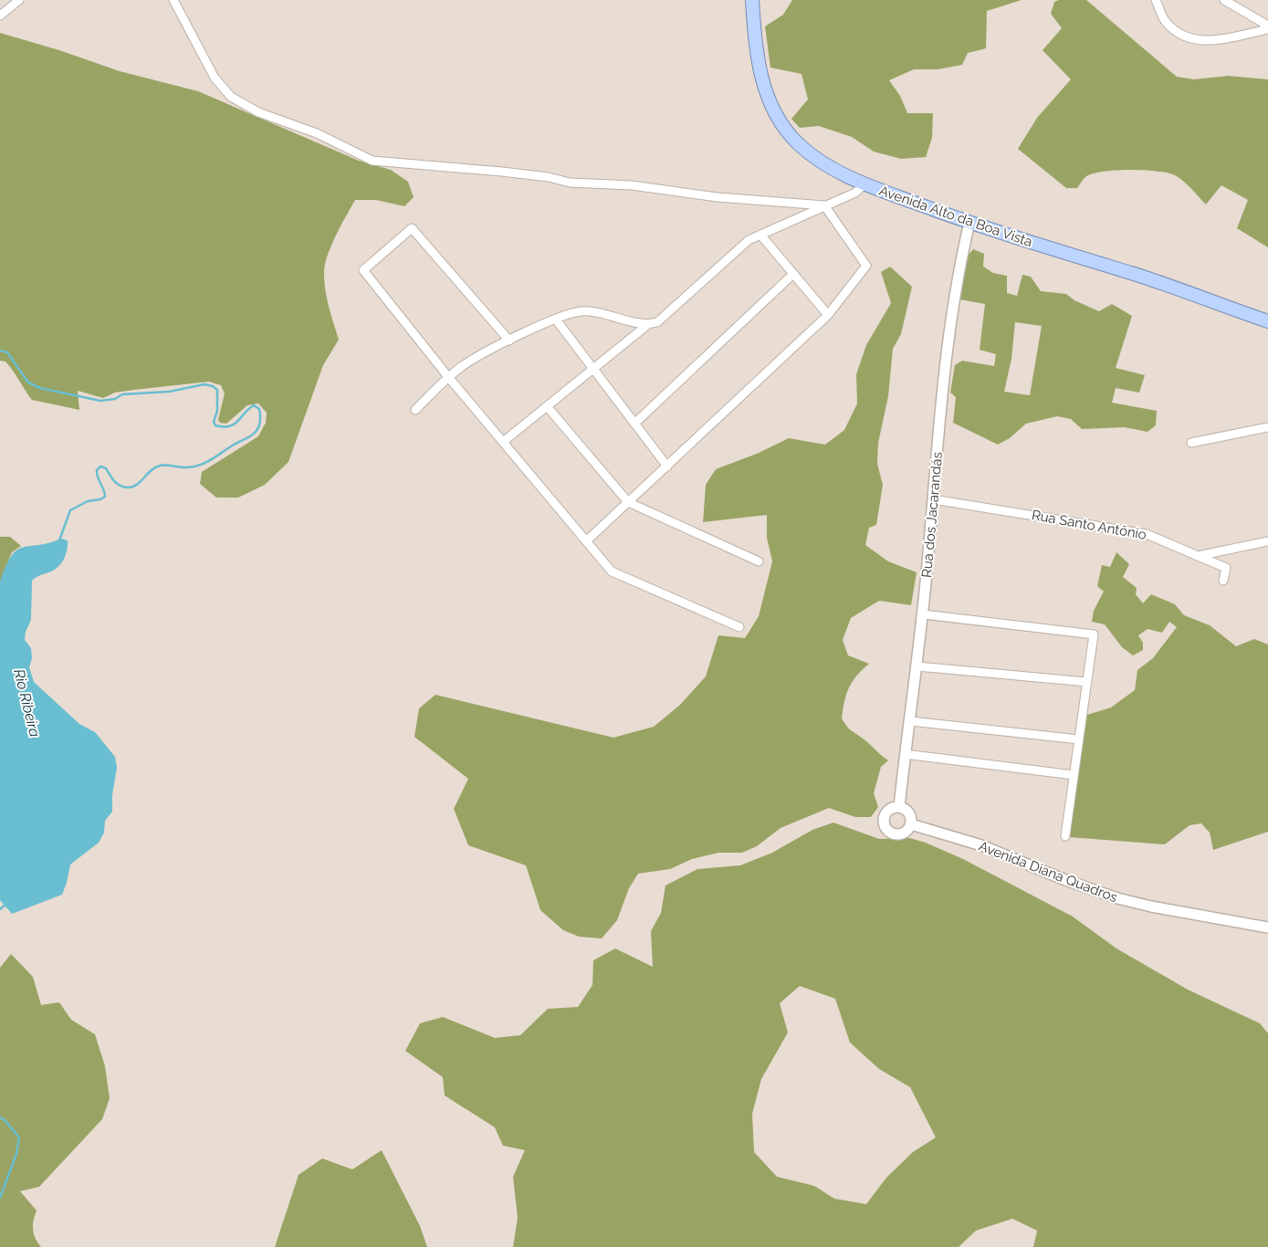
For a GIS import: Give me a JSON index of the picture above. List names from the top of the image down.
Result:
{
  "streets": {
    "main road": ["Avenida Alto da Boa Vista"],
    "street": ["Rua dos Jacarandás", "Rua Santo Antônio", "Avenida Diana Quadros"]
  },
  "crossings": [
    ["Avenida Alto da Boa Vista", "Rua dos Jacarandás"],
    ["Rua dos Jacarandás", "Rua Santo Antônio"],
    ["Rua dos Jacarandás", "Avenida Diana Quadros"]
  ],
  "water": ["Rio Ribeira"]
}
